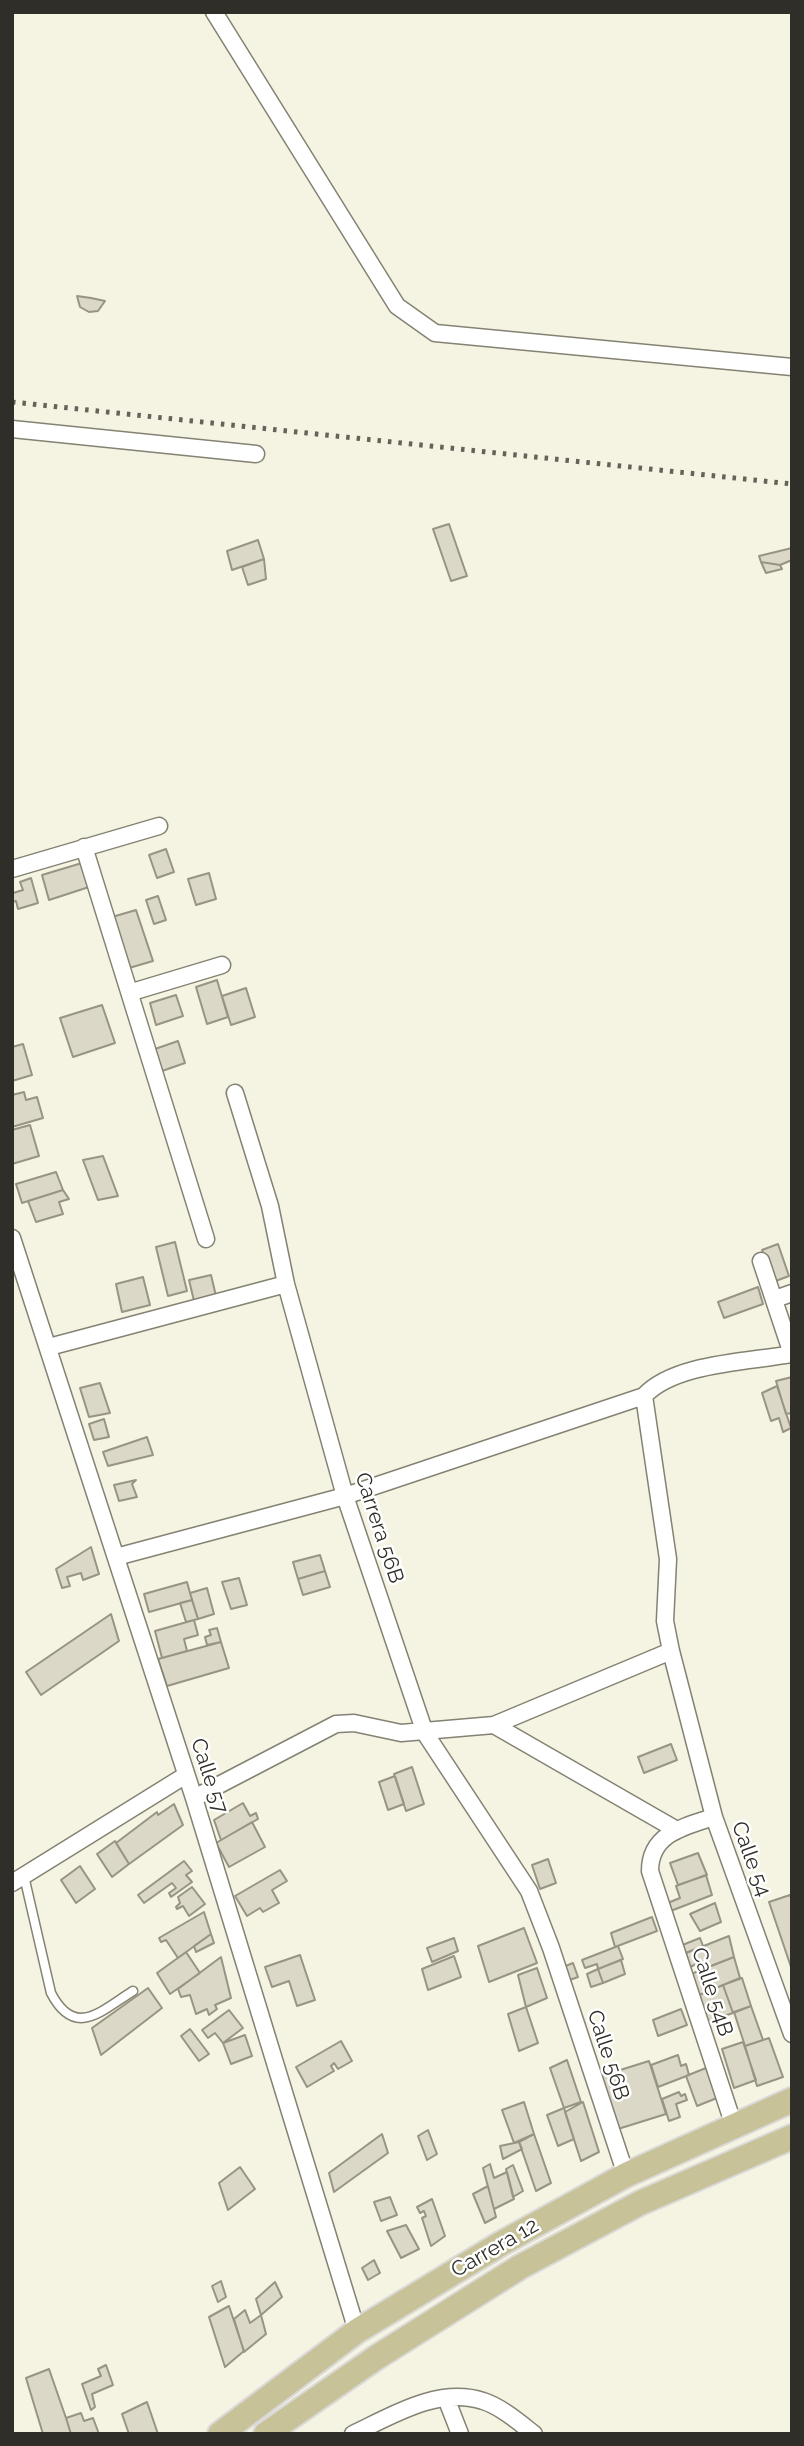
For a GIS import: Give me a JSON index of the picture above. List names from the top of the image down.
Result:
{
  "streets": {
    "main road": ["Carrera 12"],
    "street": [
      "Carrera 56B",
      "Calle 57",
      "Calle 54",
      "Calle 54B",
      "Calle 56B"
    ]
  },
  "crossings": [
    ["Carrera 56B", "Calle 56B"],
    ["Calle 57", "Carrera 12"],
    ["Calle 54B", "Carrera 12"],
    ["Calle 56B", "Carrera 12"]
  ]
}
